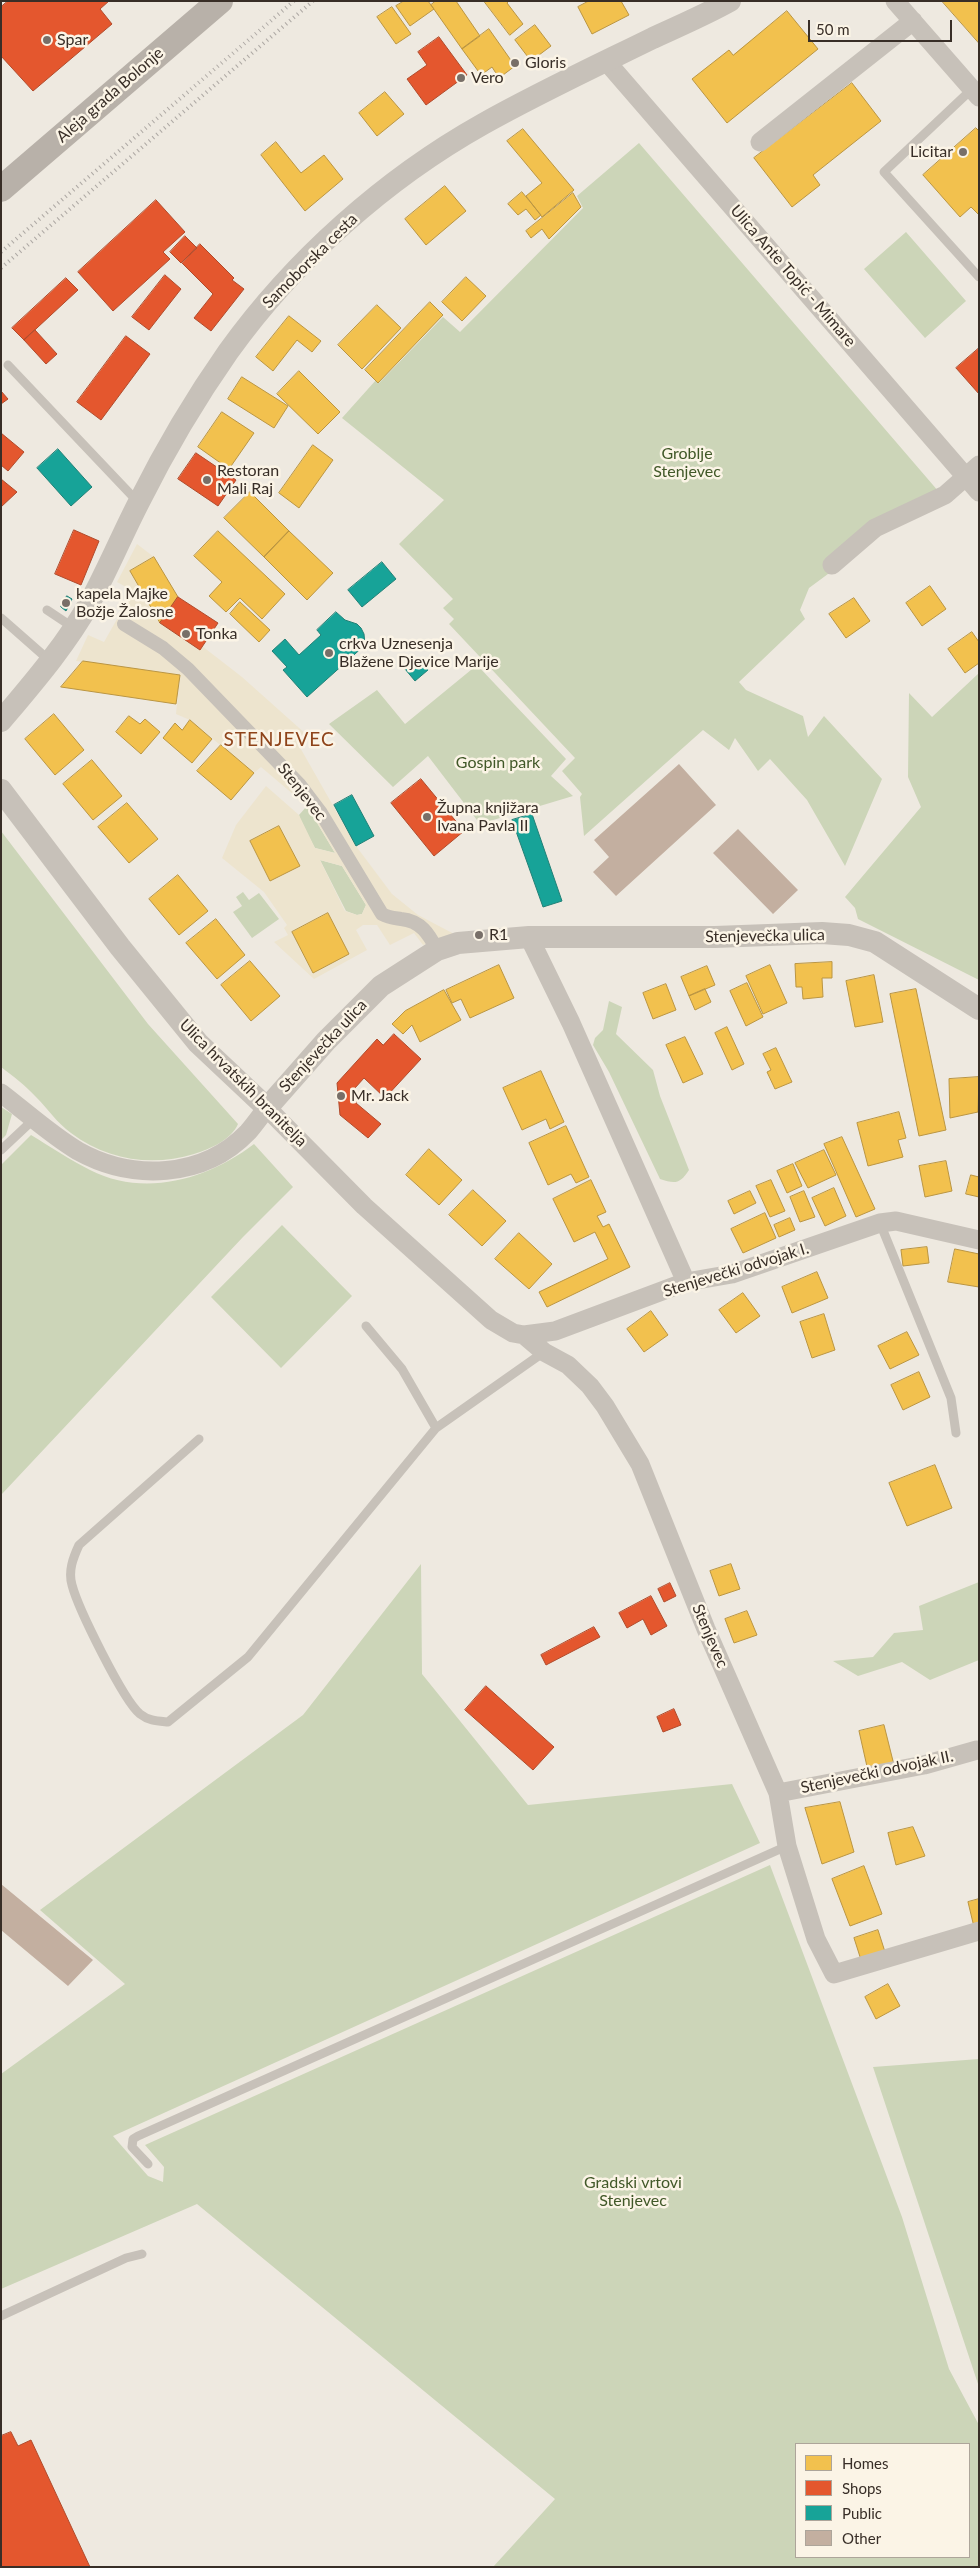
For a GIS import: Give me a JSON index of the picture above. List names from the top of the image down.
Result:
{
  "streets": {
    "main road": ["Aleja grada Bolonje"],
    "street": [
      "Samoborska cesta",
      "Ulica Ante Topić - Mimare",
      "Stenjevec",
      "Stenjevečka ulica",
      "Ulica hrvatskih branitelja",
      "Stenjevečki odvojak I.",
      "Stenjevečki odvojak II."
    ]
  },
  "crossings": [
    ["Samoborska cesta", "Ulica Ante Topić - Mimare"],
    ["Stenjevec", "Stenjevečka ulica"],
    ["Stenjevec", "Ulica hrvatskih branitelja"],
    ["Stenjevec", "Stenjevečki odvojak I."],
    ["Stenjevec", "Stenjevečki odvojak II."],
    ["Stenjevečka ulica", "Ulica hrvatskih branitelja"],
    ["Ulica hrvatskih branitelja", "Stenjevečki odvojak I."]
  ],
  "districts": ["STENJEVEC"],
  "parks": ["Groblje Stenjevec", "Gospin park", "Gradski vrtovi Stenjevec"],
  "places": [
    "Spar",
    "Gloris",
    "Vero",
    "Licitar",
    "Restoran Mali Raj",
    "kapela Majke Božje Žalosne",
    "Tonka",
    "crkva Uznesenja Blažene Djevice Marije",
    "Župna knjižara Ivana Pavla II",
    "R1",
    "Mr. Jack"
  ],
  "legend": [
    "Homes",
    "Shops",
    "Public",
    "Other"
  ],
  "scale_bar": "50 m"
}
